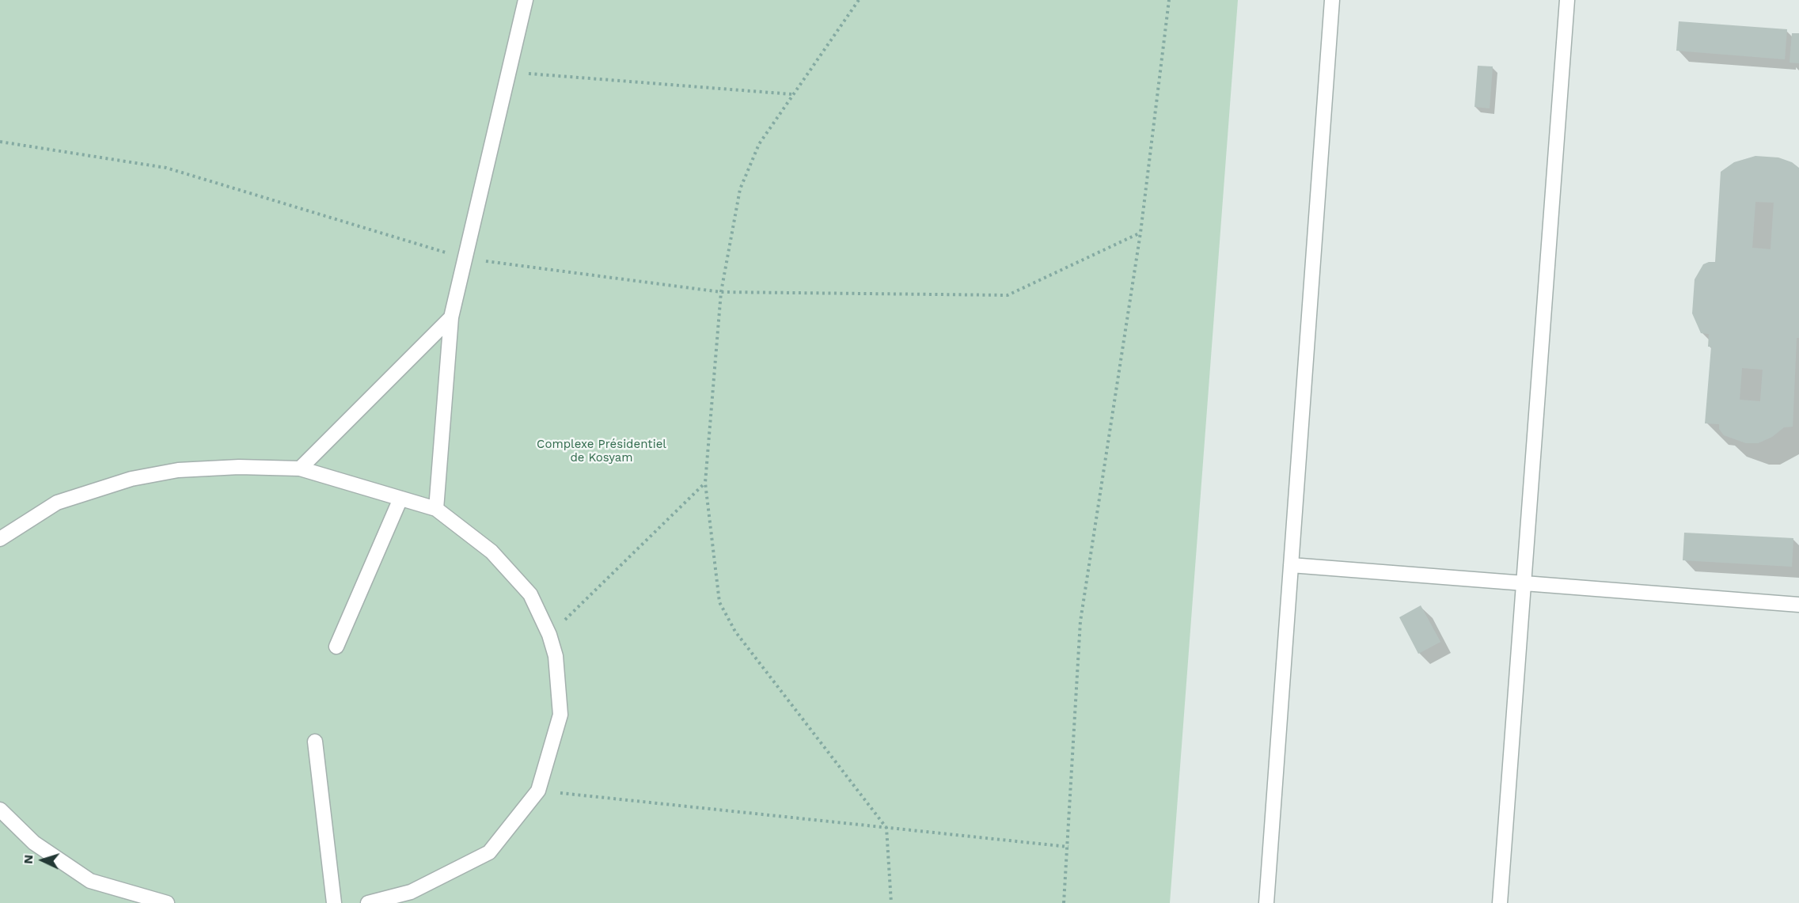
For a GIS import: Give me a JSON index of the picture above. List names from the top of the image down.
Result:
{
  "parks": ["Complexe Présidentiel de Kosyam"],
  "north": "left"
}
